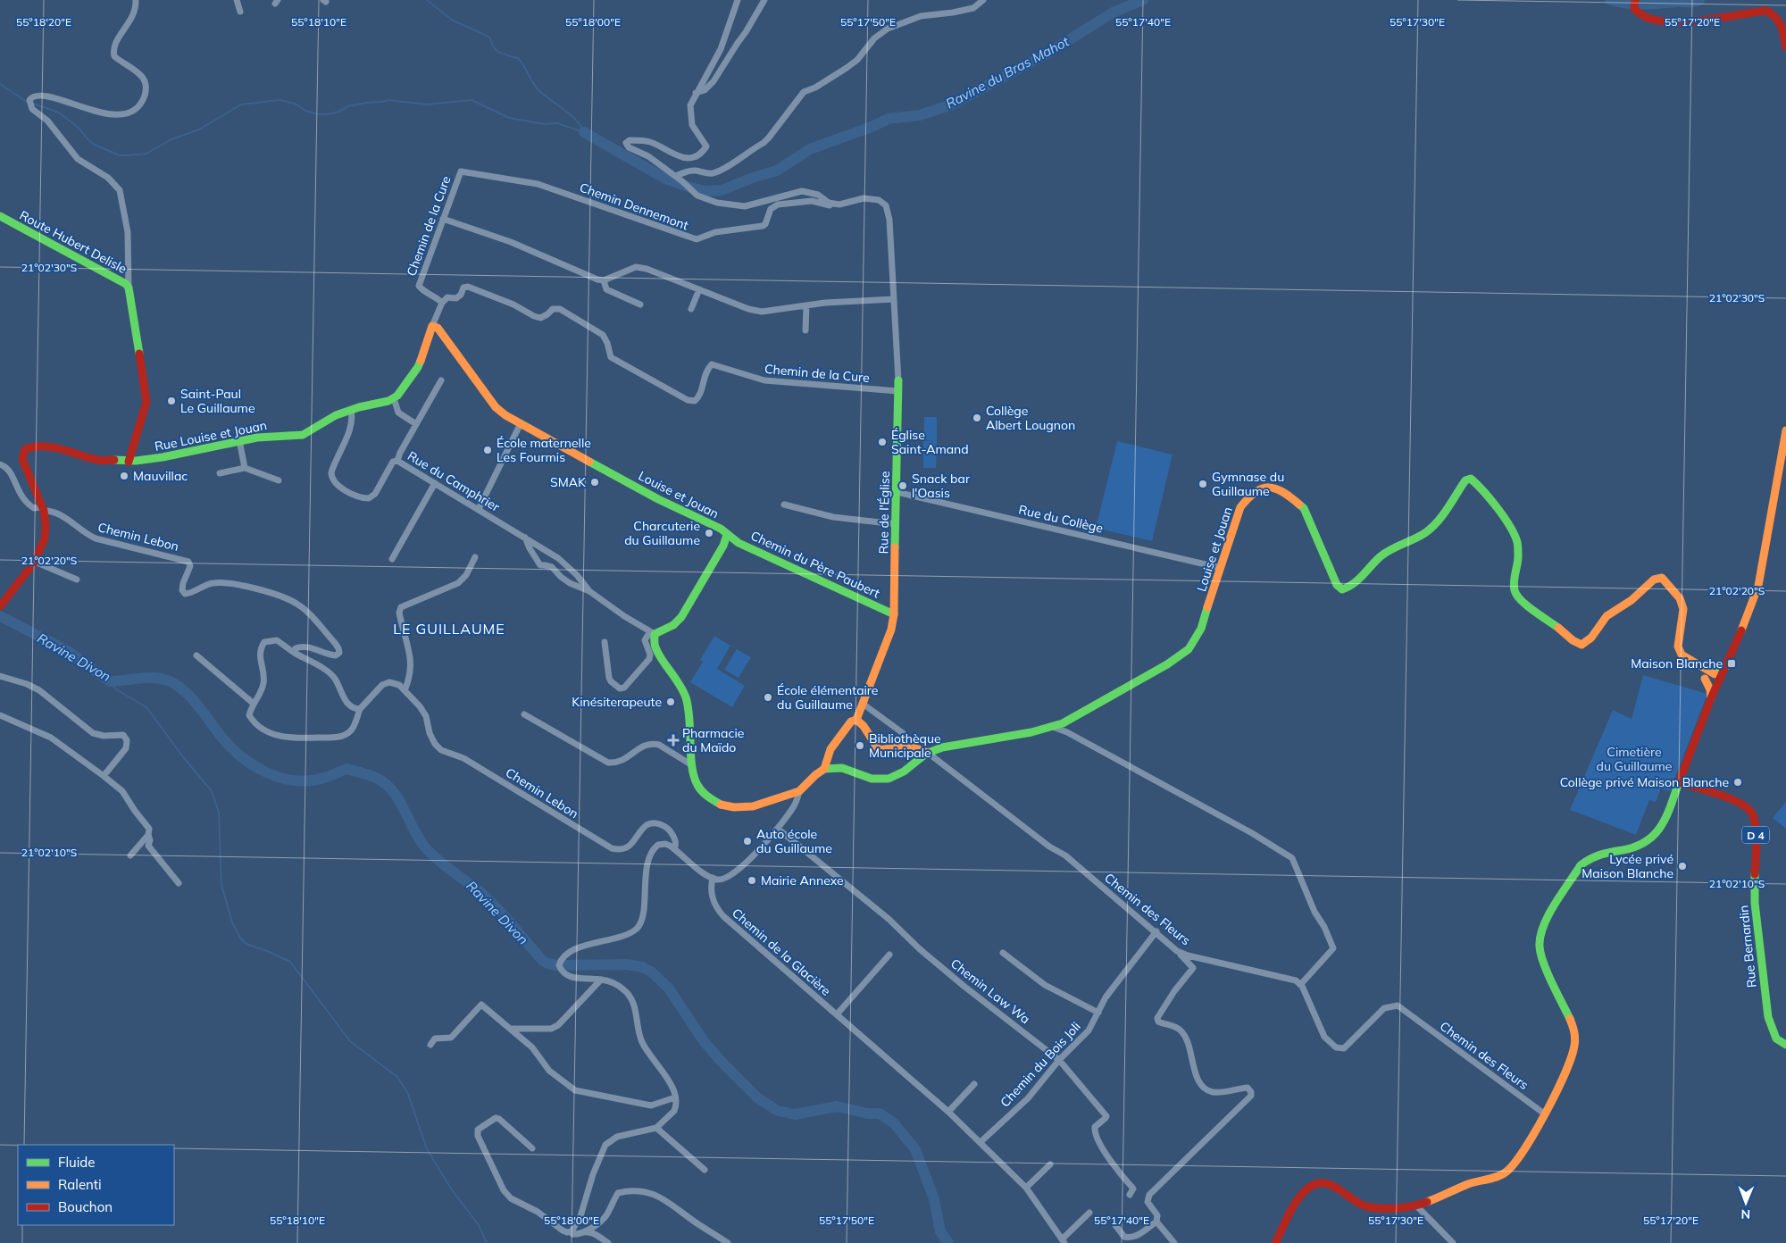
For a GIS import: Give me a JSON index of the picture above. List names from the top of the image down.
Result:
{
  "streets": {
    "main road": [
      "Route Hubert Delisle",
      "Rue Louise et Jouan",
      "Louise et Jouan",
      "Rue de l'Église",
      "Chemin du Père Paubert",
      "D 4",
      "Rue Bernardin"
    ],
    "street": [
      "Chemin Dennemont",
      "Chemin de la Cure",
      "Rue du Camphrier",
      "Rue du Collège",
      "Chemin Lebon",
      "Chemin des Fleurs",
      "Chemin de la Glacière",
      "Chemin Law Wa",
      "Chemin du Bois Joli"
    ]
  },
  "crossings": [
    ["Chemin Dennemont", "Chemin de la Cure"],
    ["Chemin Dennemont", "Rue de l'Église"],
    ["Chemin de la Cure", "Rue de l'Église"],
    ["Route Hubert Delisle", "Rue Louise et Jouan"],
    ["Rue Louise et Jouan", "Rue du Camphrier"],
    ["Rue du Camphrier", "Louise et Jouan"],
    ["Louise et Jouan", "Rue du Collège"],
    ["Louise et Jouan", "Chemin du Père Paubert"],
    ["Louise et Jouan", "Chemin des Fleurs"],
    ["Rue de l'Église", "Rue du Collège"],
    ["Rue de l'Église", "Chemin du Père Paubert"],
    ["Chemin des Fleurs", "Chemin du Bois Joli"],
    ["Chemin de la Glacière", "Chemin du Bois Joli"],
    ["Chemin Law Wa", "Chemin du Bois Joli"]
  ],
  "districts": ["LE GUILLAUME"],
  "water": ["Ravine du Bras Mahot", "Ravine Divon"],
  "parks": ["Cimetière du Guillaume"],
  "places": {
    "other": [
      "Saint-Paul Le Guillaume",
      "Collège Albert Lougnon",
      "Église Saint-Amand",
      "École maternelle Les Fourmis",
      "Mauvillac",
      "SMAK",
      "Gymnase du Guillaume",
      "Snack bar l'Oasis",
      "Charcuterie du Guillaume",
      "École élémentaire du Guillaume",
      "Kinésiterapeute",
      "Bibliothèque Municipale",
      "Collège privé Maison Blanche",
      "Auto école du Guillaume",
      "Lycée privé Maison Blanche",
      "Mairie Annexe"
    ],
    "transit": ["Maison Blanche"],
    "health": ["Pharmacie du Maïdo"]
  },
  "legend": ["Fluide", "Ralenti", "Bouchon"],
  "north": "bottom",
  "coordinates": [
    "55°18'20\"E",
    "55°18'10\"E",
    "55°18'00\"E",
    "55°17'50\"E",
    "55°17'40\"E",
    "55°17'30\"E",
    "55°17'20\"E",
    "21°02'30\"S",
    "21°02'20\"S",
    "21°02'10\"S"
  ]
}
